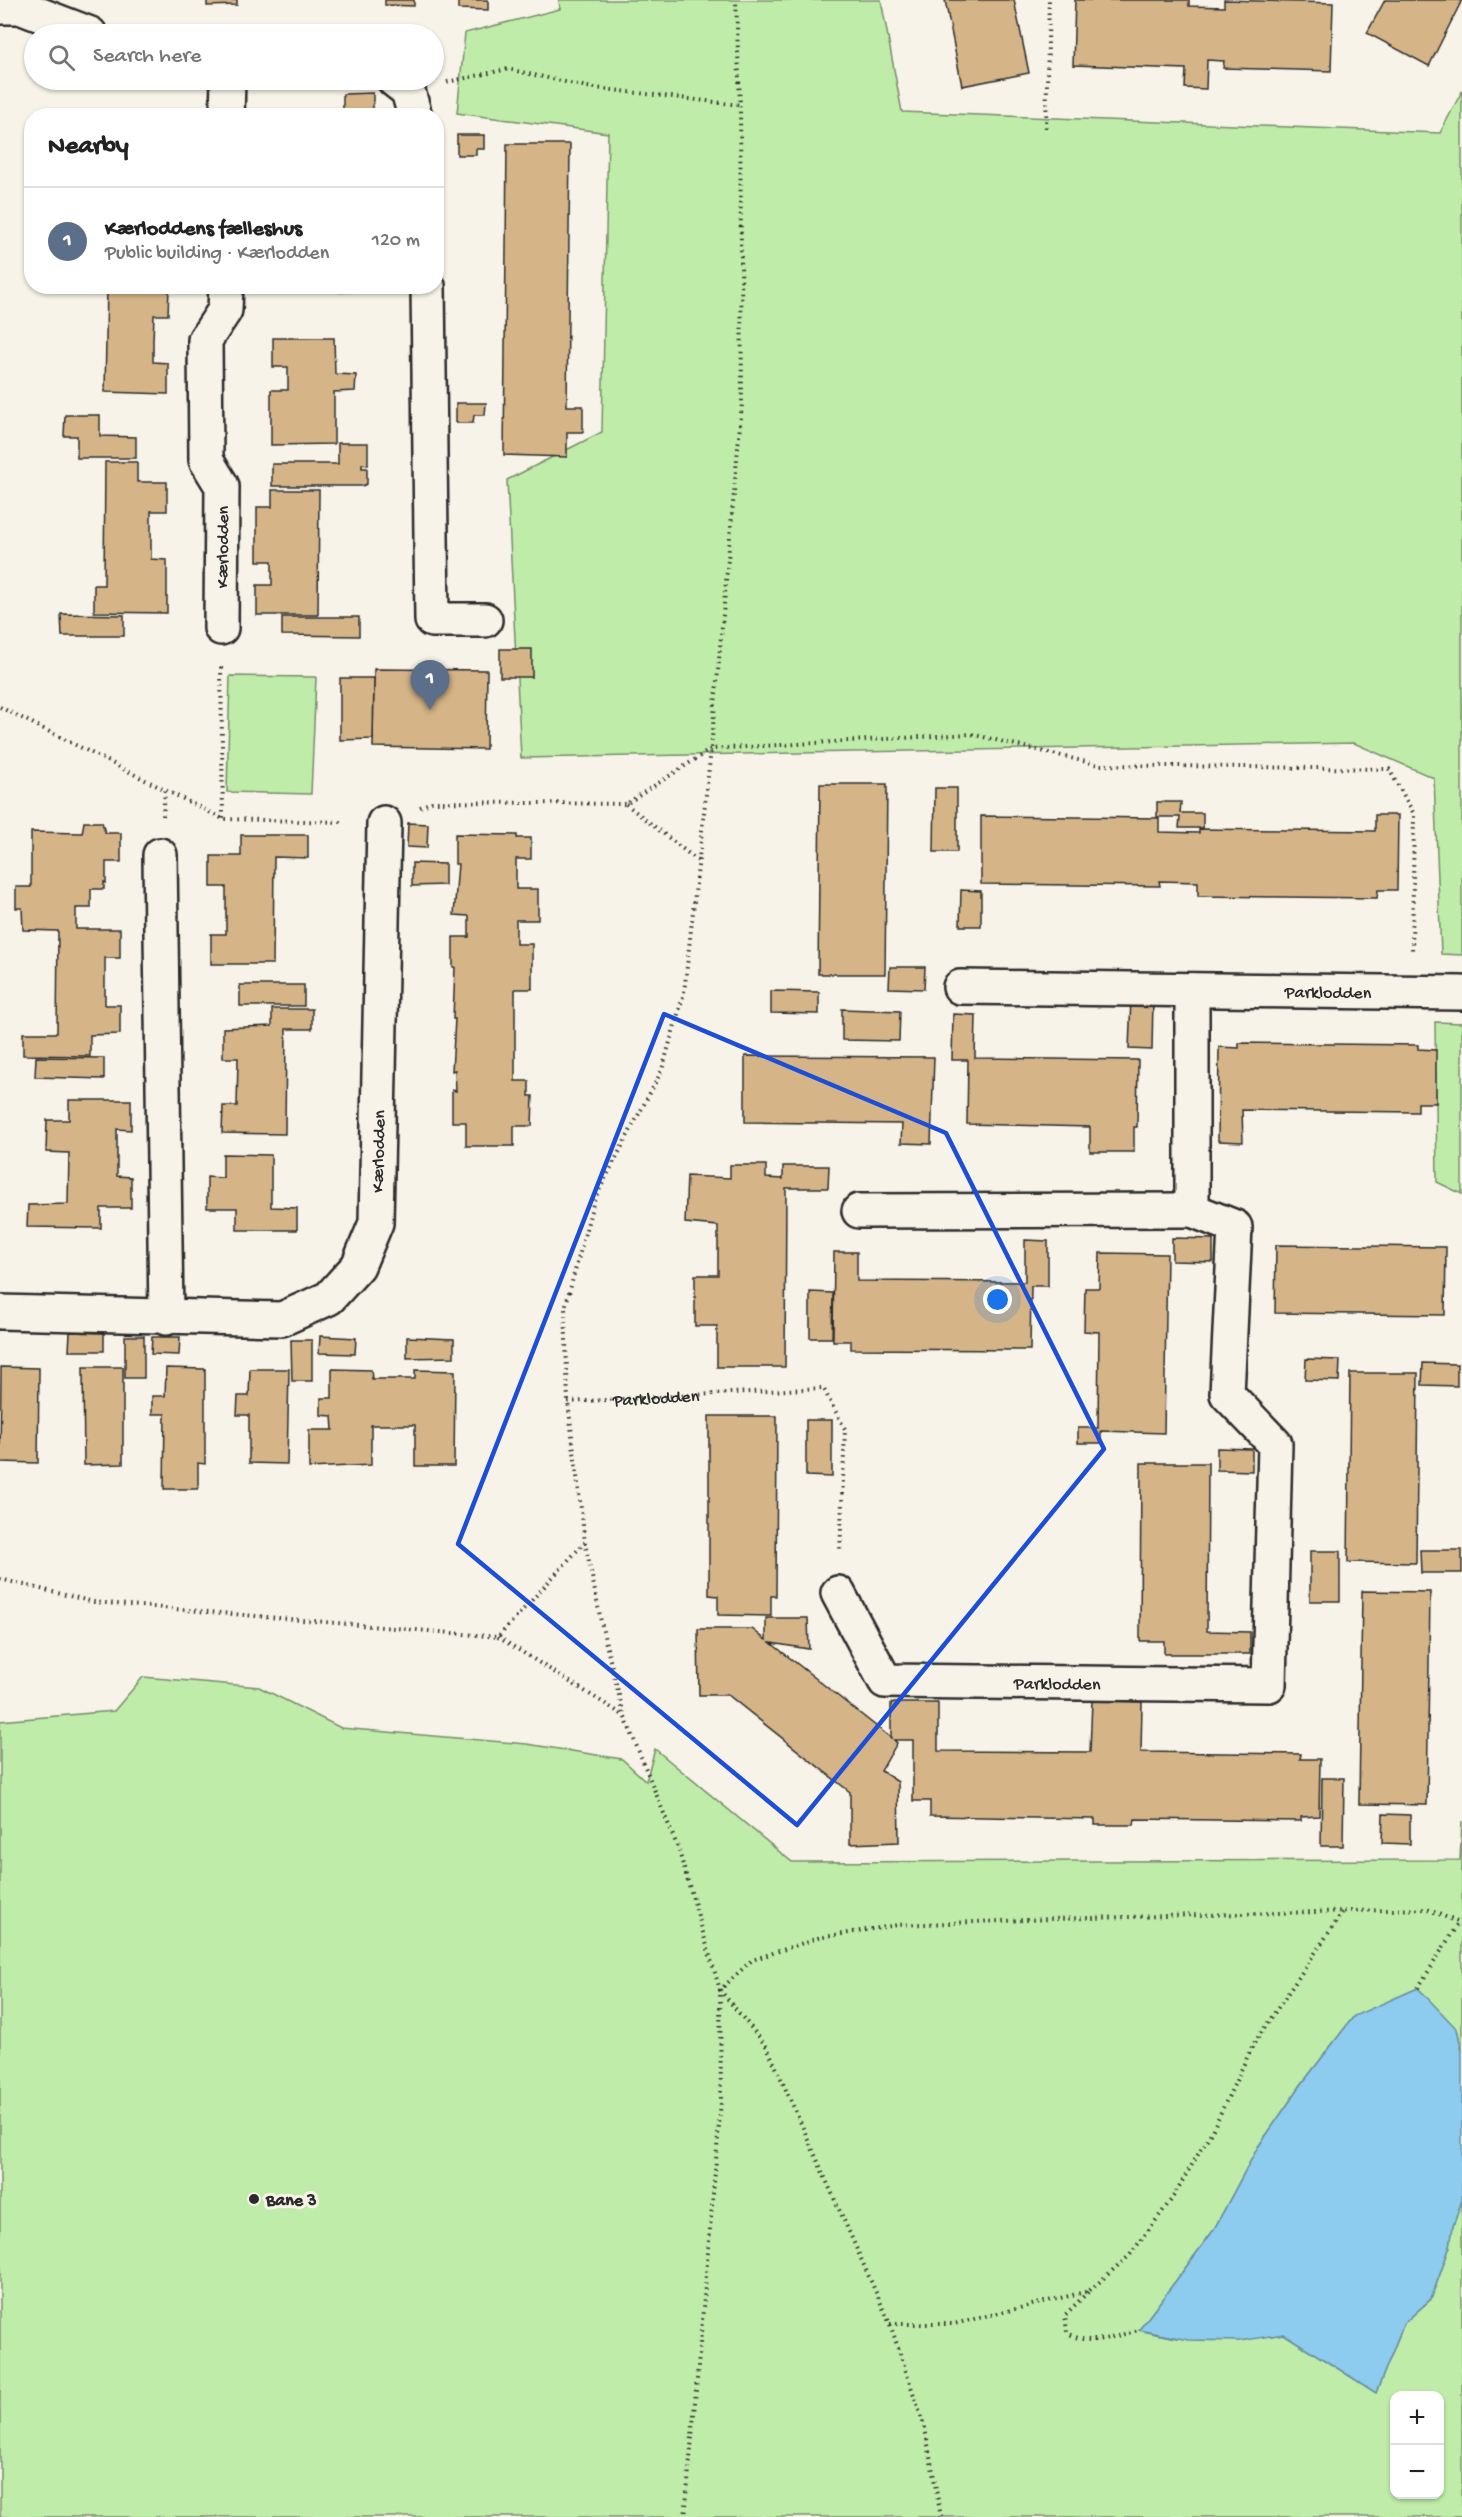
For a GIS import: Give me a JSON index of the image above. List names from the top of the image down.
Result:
{
  "streets": {
    "street": ["Kærlodden", "Parklodden"]
  },
  "places": ["Bane 3"],
  "page": {
    "search": "Search here",
    "heading": "Nearby",
    "list": [
      {
        "mark": "1",
        "name": "Kærloddens fælleshus",
        "note": "Public building · Kærlodden",
        "value": "120 m"
      }
    ],
    "pins": "1",
    "map_buttons": ["+", "−"]
  }
}
